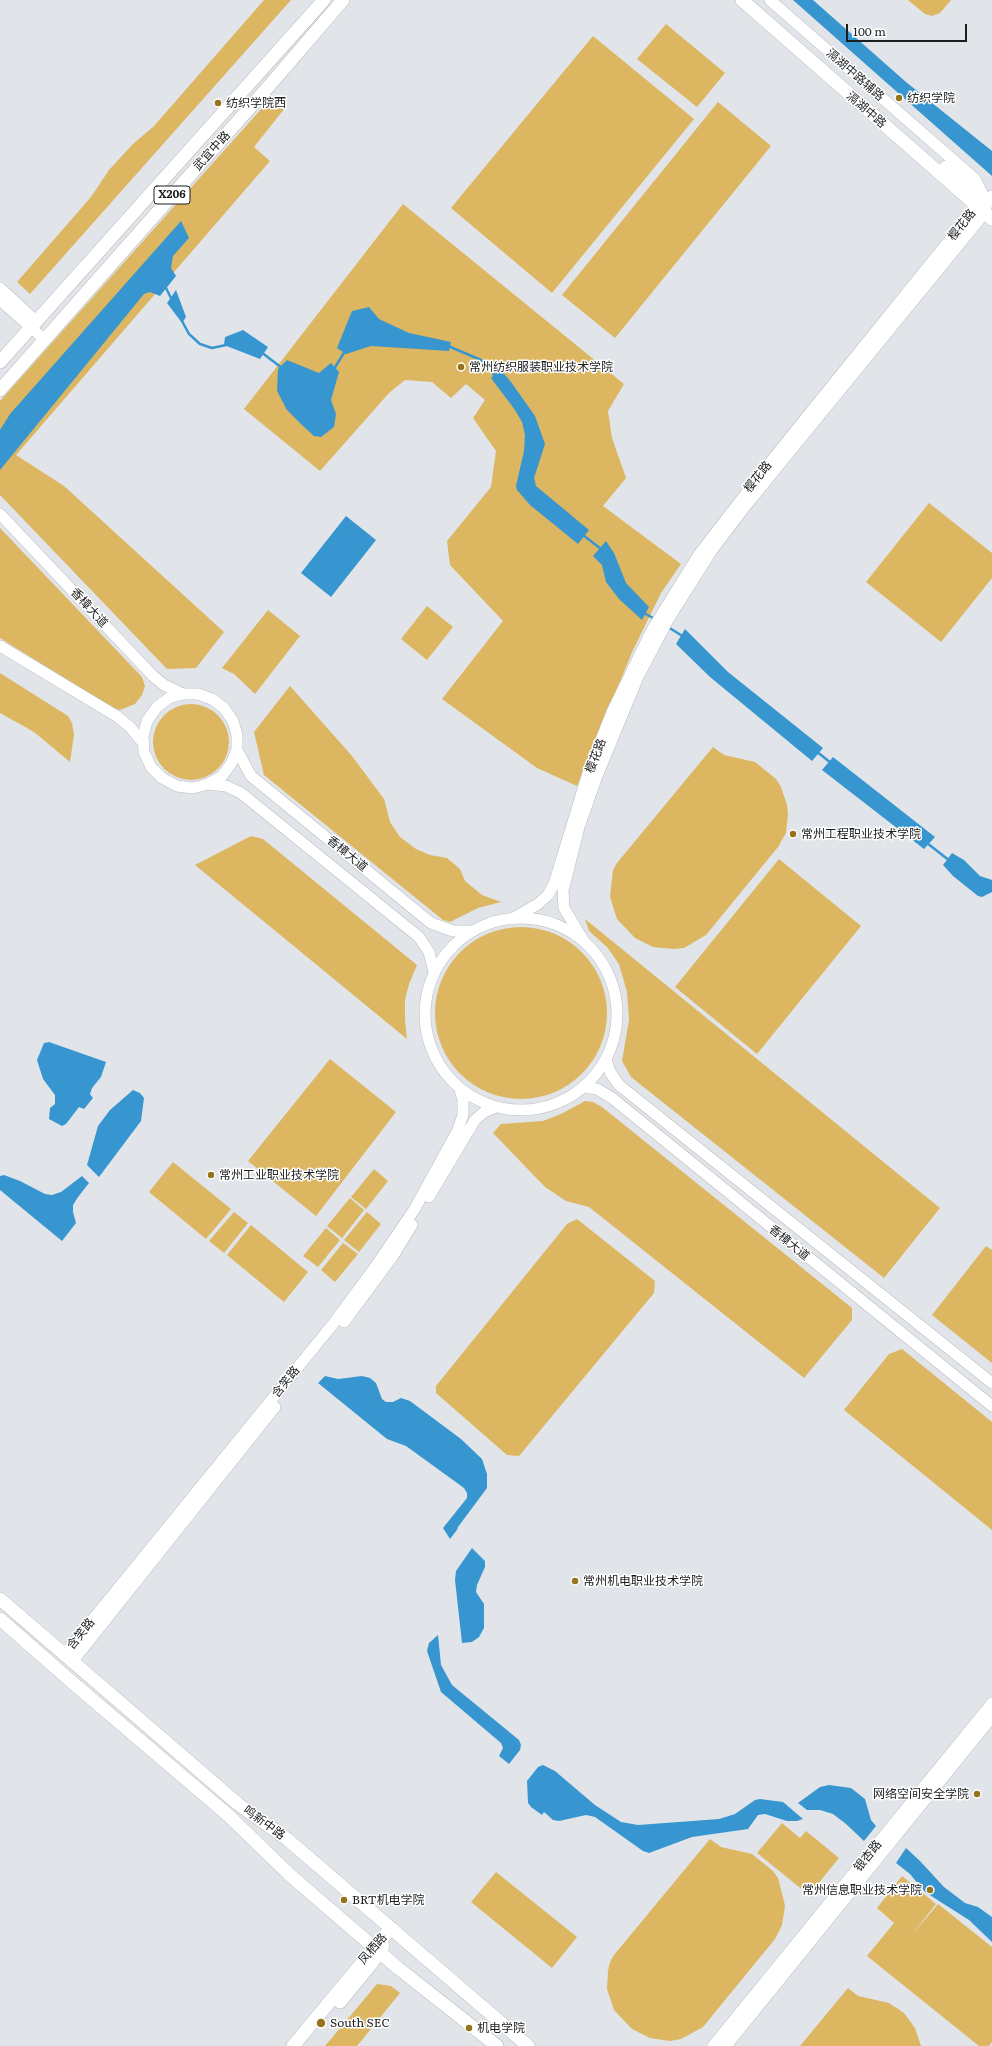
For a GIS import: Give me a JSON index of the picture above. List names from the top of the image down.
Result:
{
  "streets": {
    "main road": [
      "滆湖中路",
      "武宜中路",
      "X206",
      "鸣新中路",
      "凤栖路"
    ],
    "street": [
      "滆湖中路辅路",
      "樱花路",
      "香樟大道",
      "含笑路",
      "银杏路"
    ]
  },
  "crossings": [
    ["滆湖中路辅路", "滆湖中路"],
    ["滆湖中路辅路", "樱花路"],
    ["滆湖中路", "樱花路"],
    ["含笑路", "鸣新中路"],
    ["鸣新中路", "凤栖路"]
  ],
  "places": [
    "纺织学院",
    "纺织学院西",
    "常州纺织服装职业技术学院",
    "常州工程职业技术学院",
    "常州工业职业技术学院",
    "常州机电职业技术学院",
    "网络空间安全学院",
    "常州信息职业技术学院",
    "BRT机电学院",
    "South SEC",
    "机电学院"
  ],
  "scale_bar": "100 m"
}
